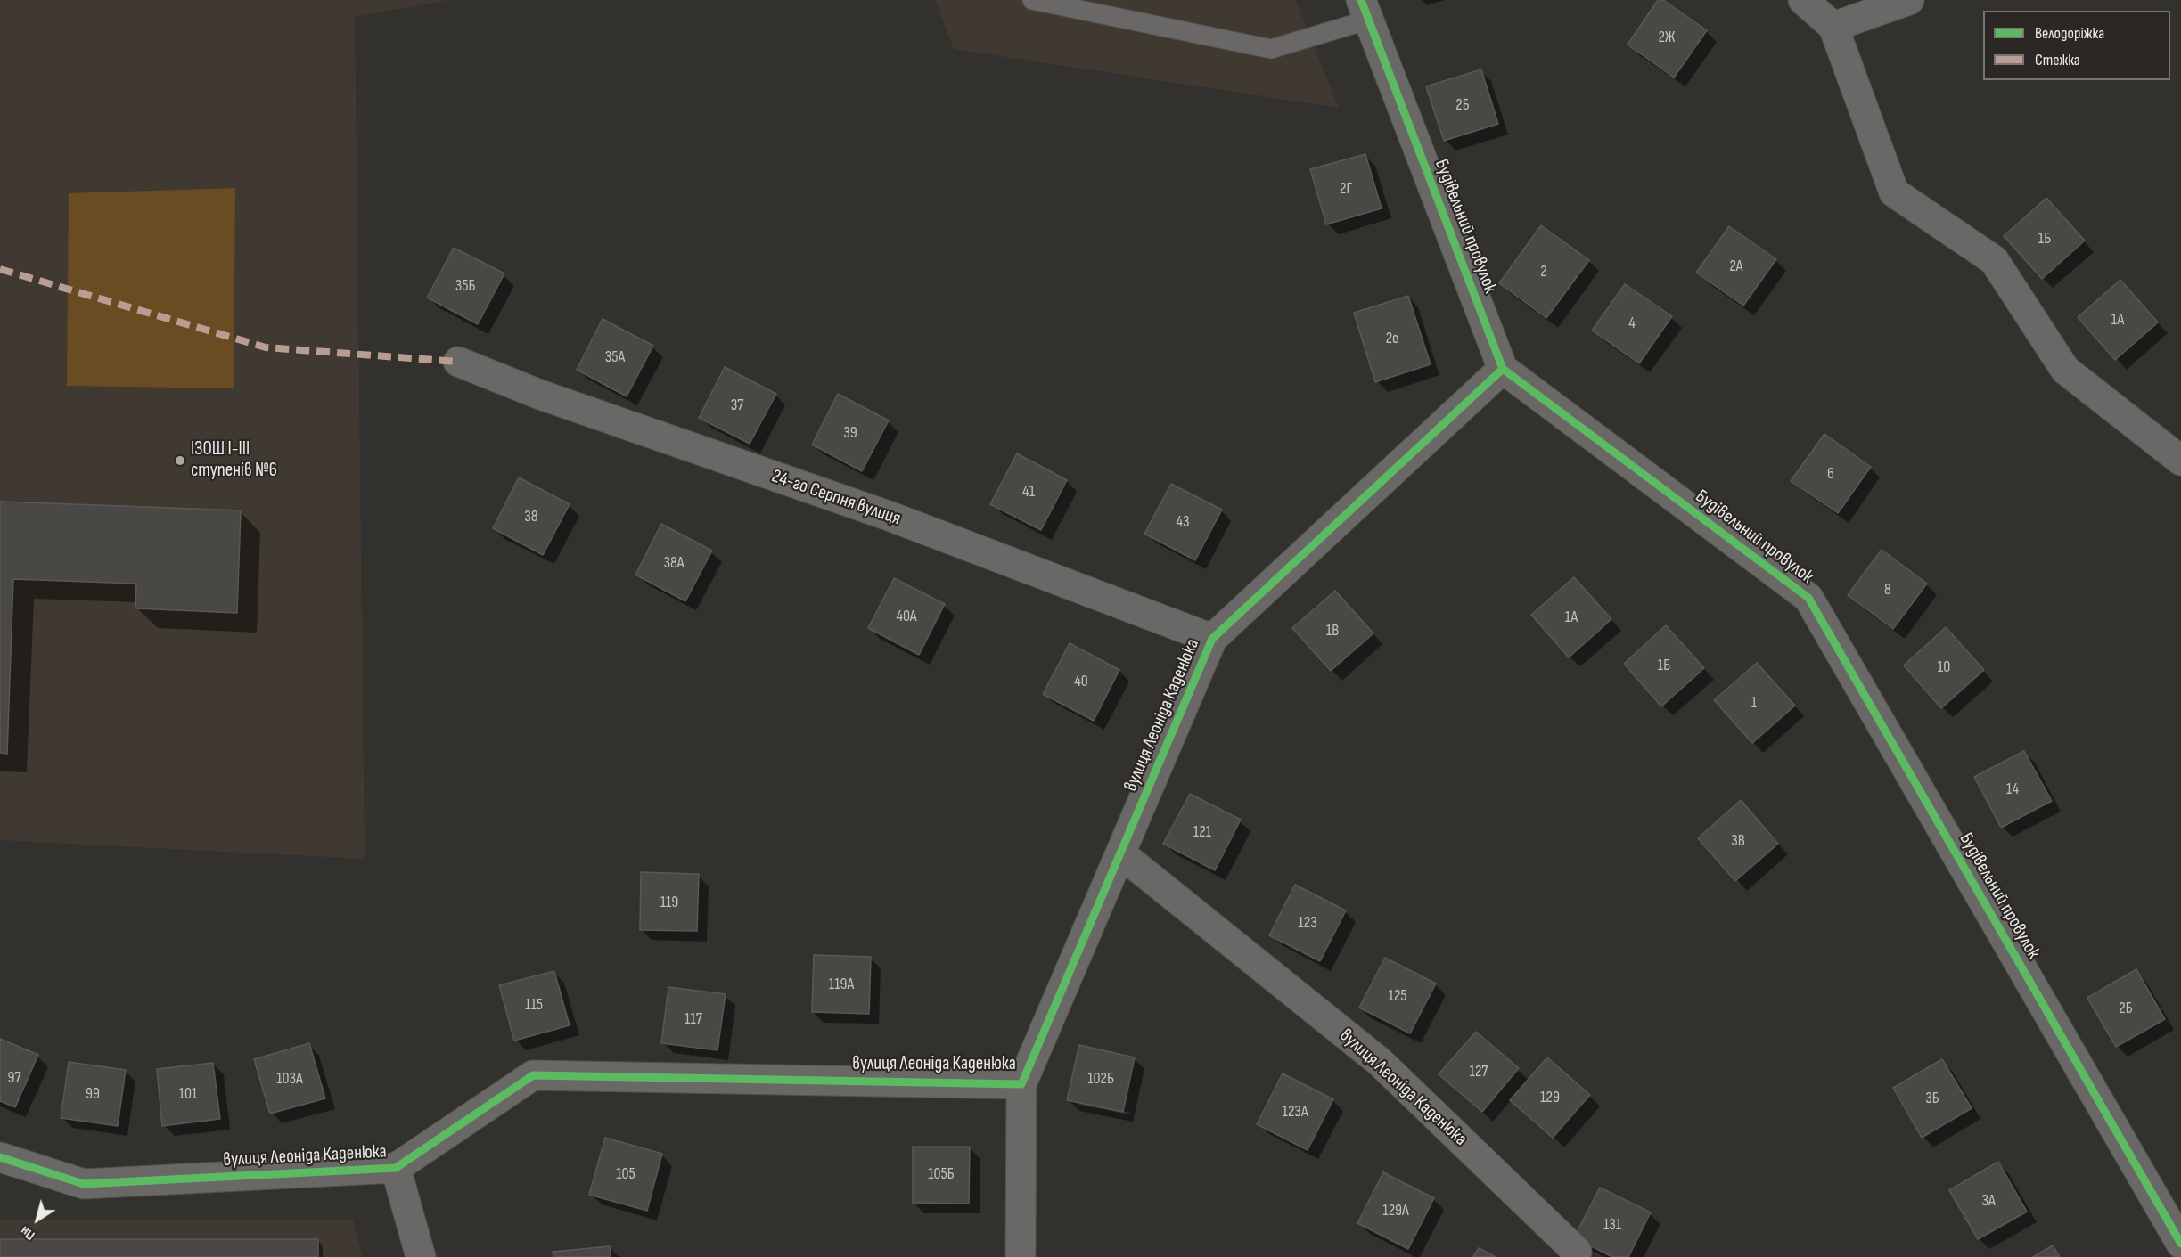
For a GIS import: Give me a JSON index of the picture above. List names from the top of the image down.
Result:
{
  "streets": {
    "street": ["Будівельний провулок", "24-го Серпня вулиця", "вулиця Леоніда Каденюка"]
  },
  "crossings": [
    ["Будівельний провулок", "вулиця Леоніда Каденюка"],
    ["24-го Серпня вулиця", "вулиця Леоніда Каденюка"]
  ],
  "places": ["ІЗОШ І-ІІІ ступенів №6"],
  "house_numbers": [
    "2Ж",
    "2Б",
    "2Г",
    "1Б",
    "2А",
    "2",
    "35Б",
    "1А",
    "4",
    "2е",
    "35А",
    "37",
    "39",
    "6",
    "41",
    "38",
    "43",
    "38А",
    "8",
    "40А",
    "1А",
    "1В",
    "1Б",
    "10",
    "40",
    "1",
    "14",
    "121",
    "3В",
    "119",
    "123",
    "119А",
    "125",
    "115",
    "2Б",
    "117",
    "127",
    "97",
    "103А",
    "102Б",
    "99",
    "101",
    "129",
    "3Б",
    "123А",
    "105",
    "105Б",
    "3А",
    "129А",
    "131"
  ],
  "legend": ["Велодоріжка", "Стежка"],
  "north": "bottom left"
}
